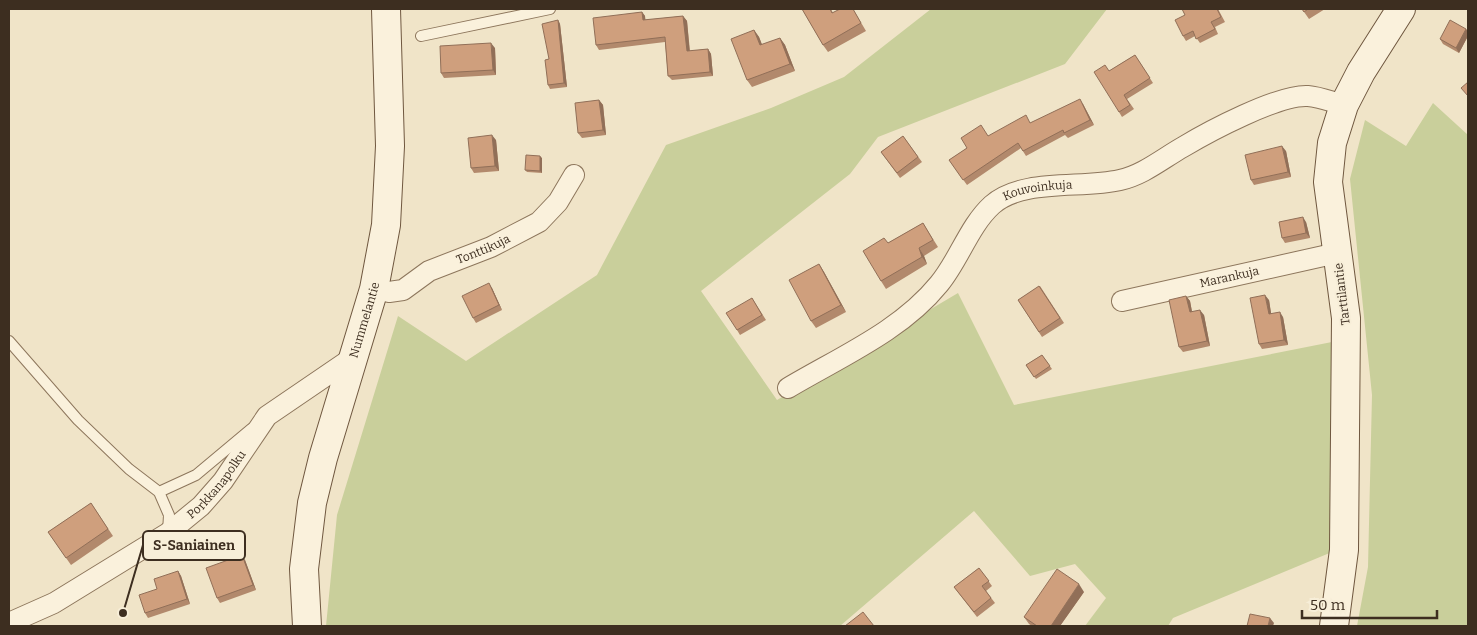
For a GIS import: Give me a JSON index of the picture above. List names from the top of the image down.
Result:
{
  "streets": {
    "street": [
      "Kouvoinkuja",
      "Tonttikuja",
      "Marankuja",
      "Tarttilantie",
      "Nummelantie",
      "Porkkanapolku"
    ]
  },
  "crossings": [
    ["Kouvoinkuja", "Tarttilantie"],
    ["Tonttikuja", "Nummelantie"],
    ["Marankuja", "Tarttilantie"],
    ["Nummelantie", "Porkkanapolku"]
  ],
  "places": ["S-Saniainen"],
  "scale_bar": "50 m"
}
